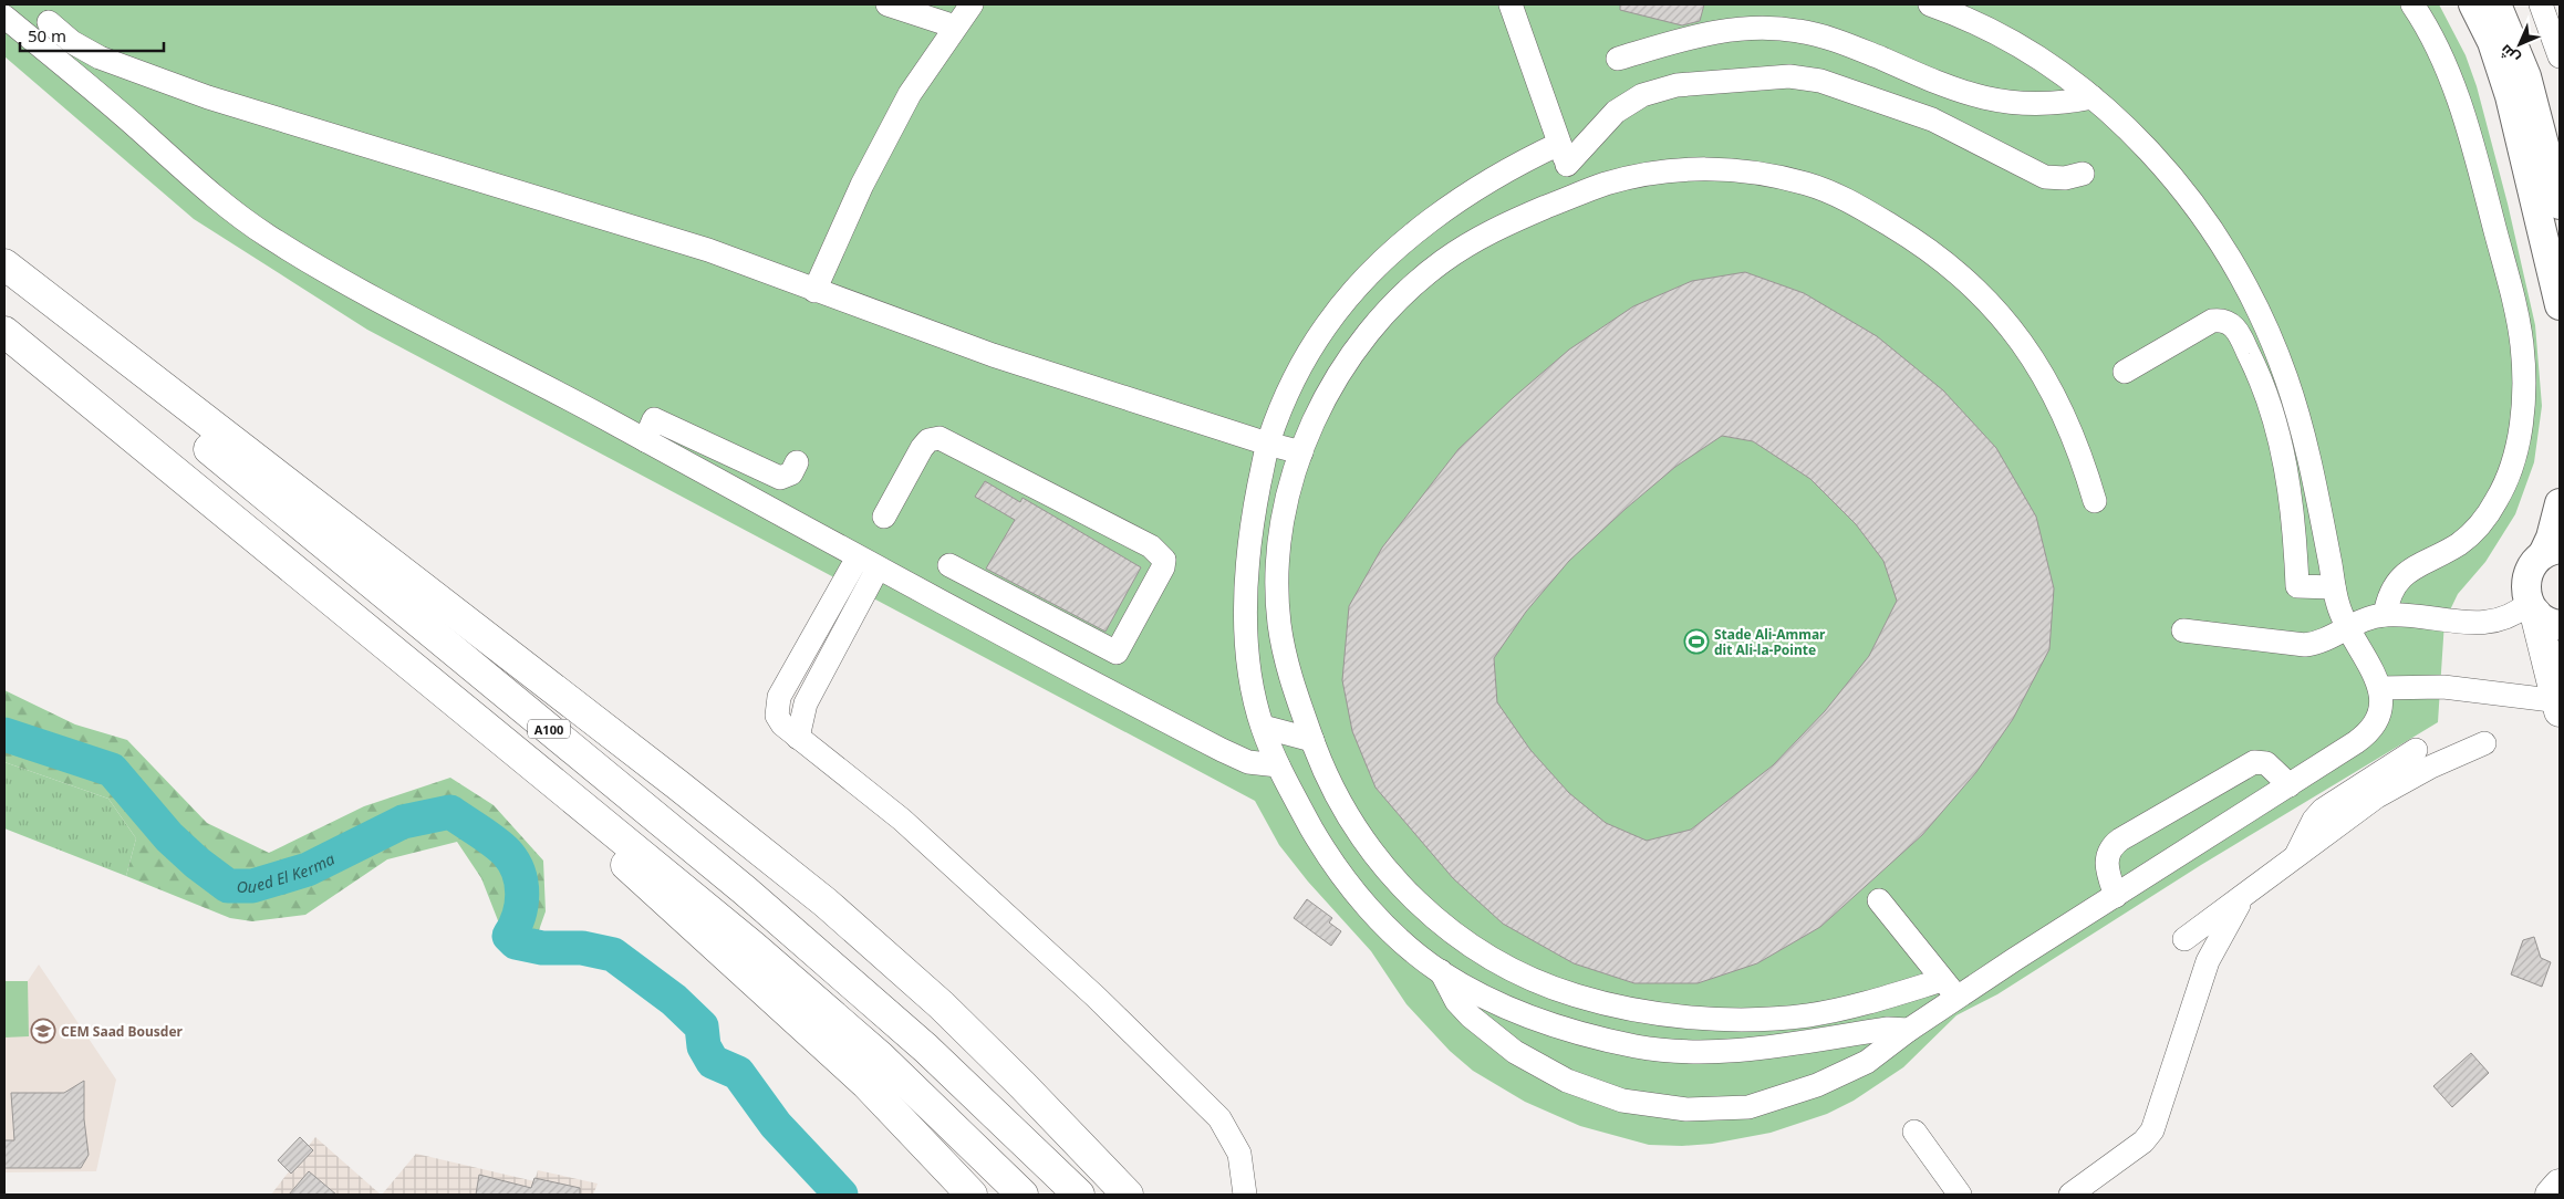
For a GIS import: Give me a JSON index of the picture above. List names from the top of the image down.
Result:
{
  "streets": {
    "highway": ["A100"]
  },
  "water": ["Oued El Kerma"],
  "places": {
    "sports": ["Stade Ali-Ammar dit Ali-la-Pointe"],
    "school or university": ["CEM Saad Bousder"]
  },
  "scale_bar": "50 m",
  "north": "bottom left"
}
